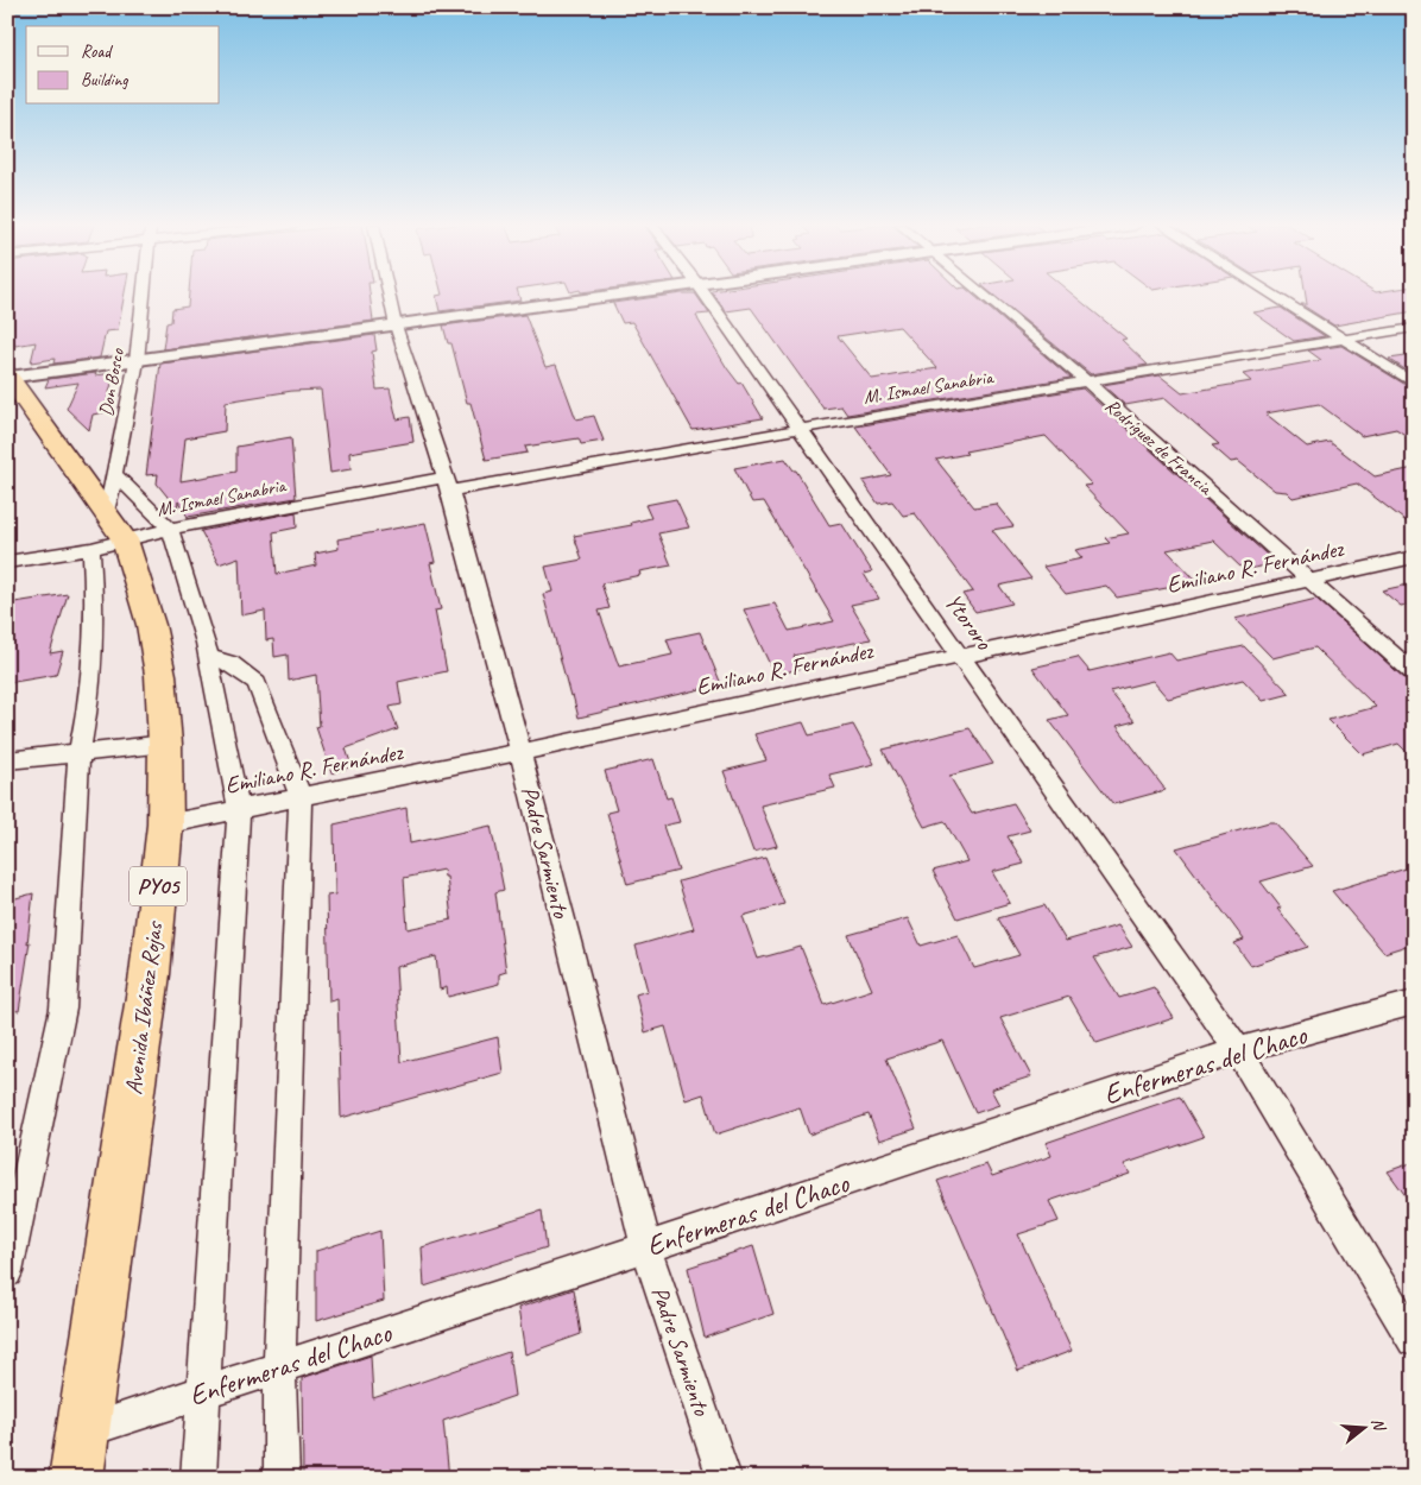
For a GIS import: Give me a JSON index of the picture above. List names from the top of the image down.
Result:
{
  "streets": {
    "highway": ["PY05", "Avenida Ibáñez Rojas"],
    "street": [
      "Don Bosco",
      "M. Ismael Sanabria",
      "Rodríguez de Francia",
      "Emiliano R. Fernández",
      "Ytororo",
      "Padre Sarmiento",
      "Enfermeras del Chaco"
    ]
  },
  "crossings": [
    ["Don Bosco", "M. Ismael Sanabria"],
    ["Don Bosco", "Avenida Ibáñez Rojas"],
    ["M. Ismael Sanabria", "Rodríguez de Francia"],
    ["M. Ismael Sanabria", "Ytororo"],
    ["M. Ismael Sanabria", "Padre Sarmiento"],
    ["M. Ismael Sanabria", "Avenida Ibáñez Rojas"],
    ["Rodríguez de Francia", "Emiliano R. Fernández"],
    ["Emiliano R. Fernández", "Ytororo"],
    ["Emiliano R. Fernández", "Padre Sarmiento"],
    ["Emiliano R. Fernández", "Avenida Ibáñez Rojas"],
    ["Ytororo", "Enfermeras del Chaco"],
    ["Padre Sarmiento", "Enfermeras del Chaco"],
    ["Avenida Ibáñez Rojas", "Enfermeras del Chaco"]
  ],
  "legend": ["Road", "Building"],
  "north": "right"
}
